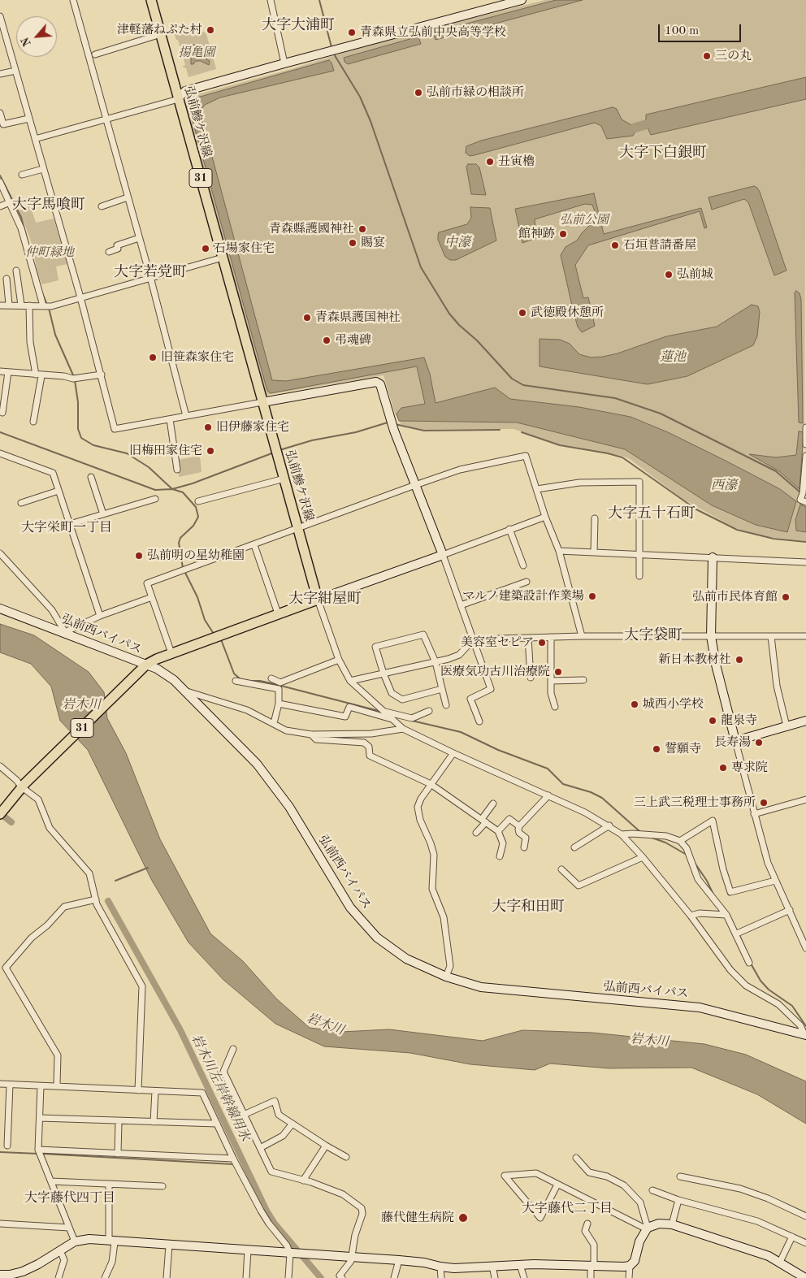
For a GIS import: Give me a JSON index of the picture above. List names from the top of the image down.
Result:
{
  "streets": {
    "main road": ["弘前鰺ケ沢線", "31"],
    "street": ["弘前西バイパス"]
  },
  "crossings": [
    ["弘前鰺ケ沢線", "31"],
    ["31", "弘前西バイパス"]
  ],
  "districts": [
    "大字大浦町",
    "大字下白銀町",
    "大字馬喰町",
    "大字若党町",
    "大字五十石町",
    "大字栄町一丁目",
    "大字紺屋町",
    "大字袋町",
    "大字和田町",
    "大字藤代四丁目",
    "大字藤代二丁目"
  ],
  "water": [
    "中濠",
    "蓮池",
    "西濠",
    "岩木川",
    "岩木川左岸幹線用水"
  ],
  "parks": ["揚亀園", "弘前公園", "仲町緑地"],
  "places": [
    "津軽藩ねぷた村",
    "青森県立弘前中央高等学校",
    "三の丸",
    "弘前市緑の相談所",
    "丑寅櫓",
    "青森縣護國神社",
    "館神跡",
    "賜宴",
    "石垣普請番屋",
    "石場家住宅",
    "弘前城",
    "武徳殿休憩所",
    "青森県護国神社",
    "弔魂碑",
    "旧笹森家住宅",
    "旧伊藤家住宅",
    "旧梅田家住宅",
    "弘前明の星幼稚園",
    "マルノ建築設計作業場",
    "弘前市民体育館",
    "美容室セピア",
    "新日本教材社",
    "医療気功古川治療院",
    "城西小学校",
    "龍泉寺",
    "長寿湯",
    "誓願寺",
    "専求院",
    "三上武三税理士事務所",
    "藤代健生病院"
  ],
  "scale_bar": "100 m",
  "north": "bottom left"
}
